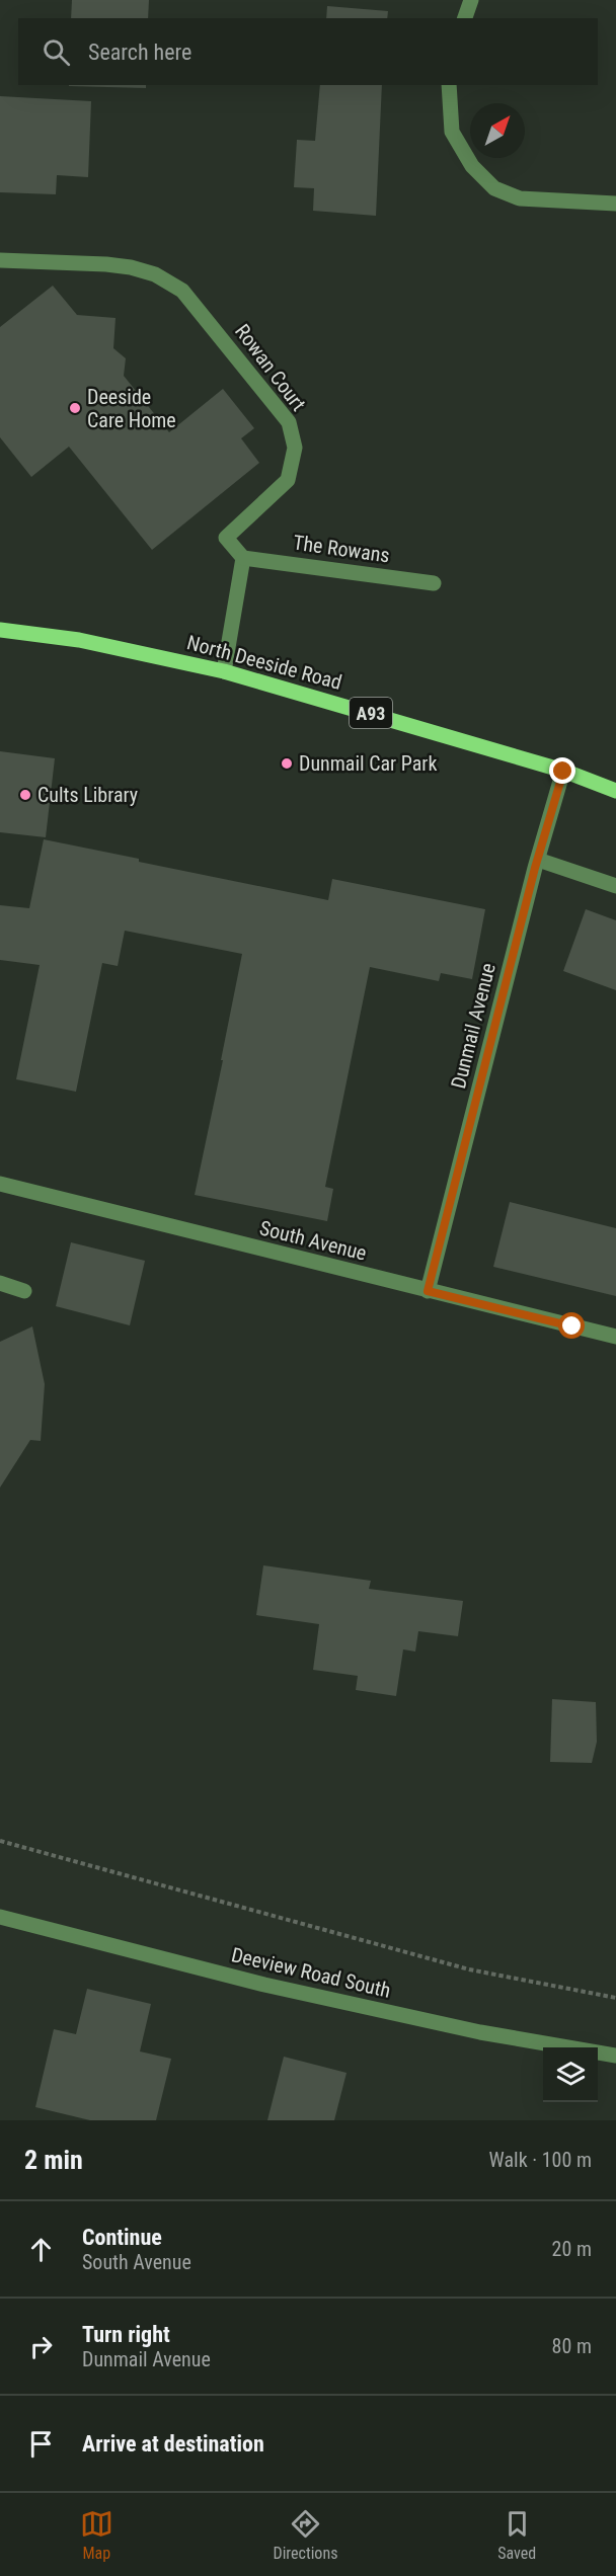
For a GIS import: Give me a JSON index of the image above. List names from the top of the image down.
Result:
{
  "streets": {
    "main road": ["North Deeside Road", "A93"],
    "street": [
      "Rowan Court",
      "The Rowans",
      "Dunmail Avenue",
      "South Avenue",
      "Deeview Road South"
    ]
  },
  "crossings": [
    ["Rowan Court", "The Rowans"],
    ["North Deeside Road", "Dunmail Avenue"],
    ["Dunmail Avenue", "South Avenue"]
  ],
  "places": ["Deeside Care Home", "Dunmail Car Park", "Cults Library"],
  "north": "top right",
  "page": {
    "search": "Search here",
    "heading": ["2 min", "Walk · 100 m"],
    "list": [
      ["Continue", "South Avenue", "20 m"],
      ["Turn right", "Dunmail Avenue", "80 m"],
      "Arrive at destination"
    ],
    "nav": ["Map", "Directions", "Saved"]
  }
}
